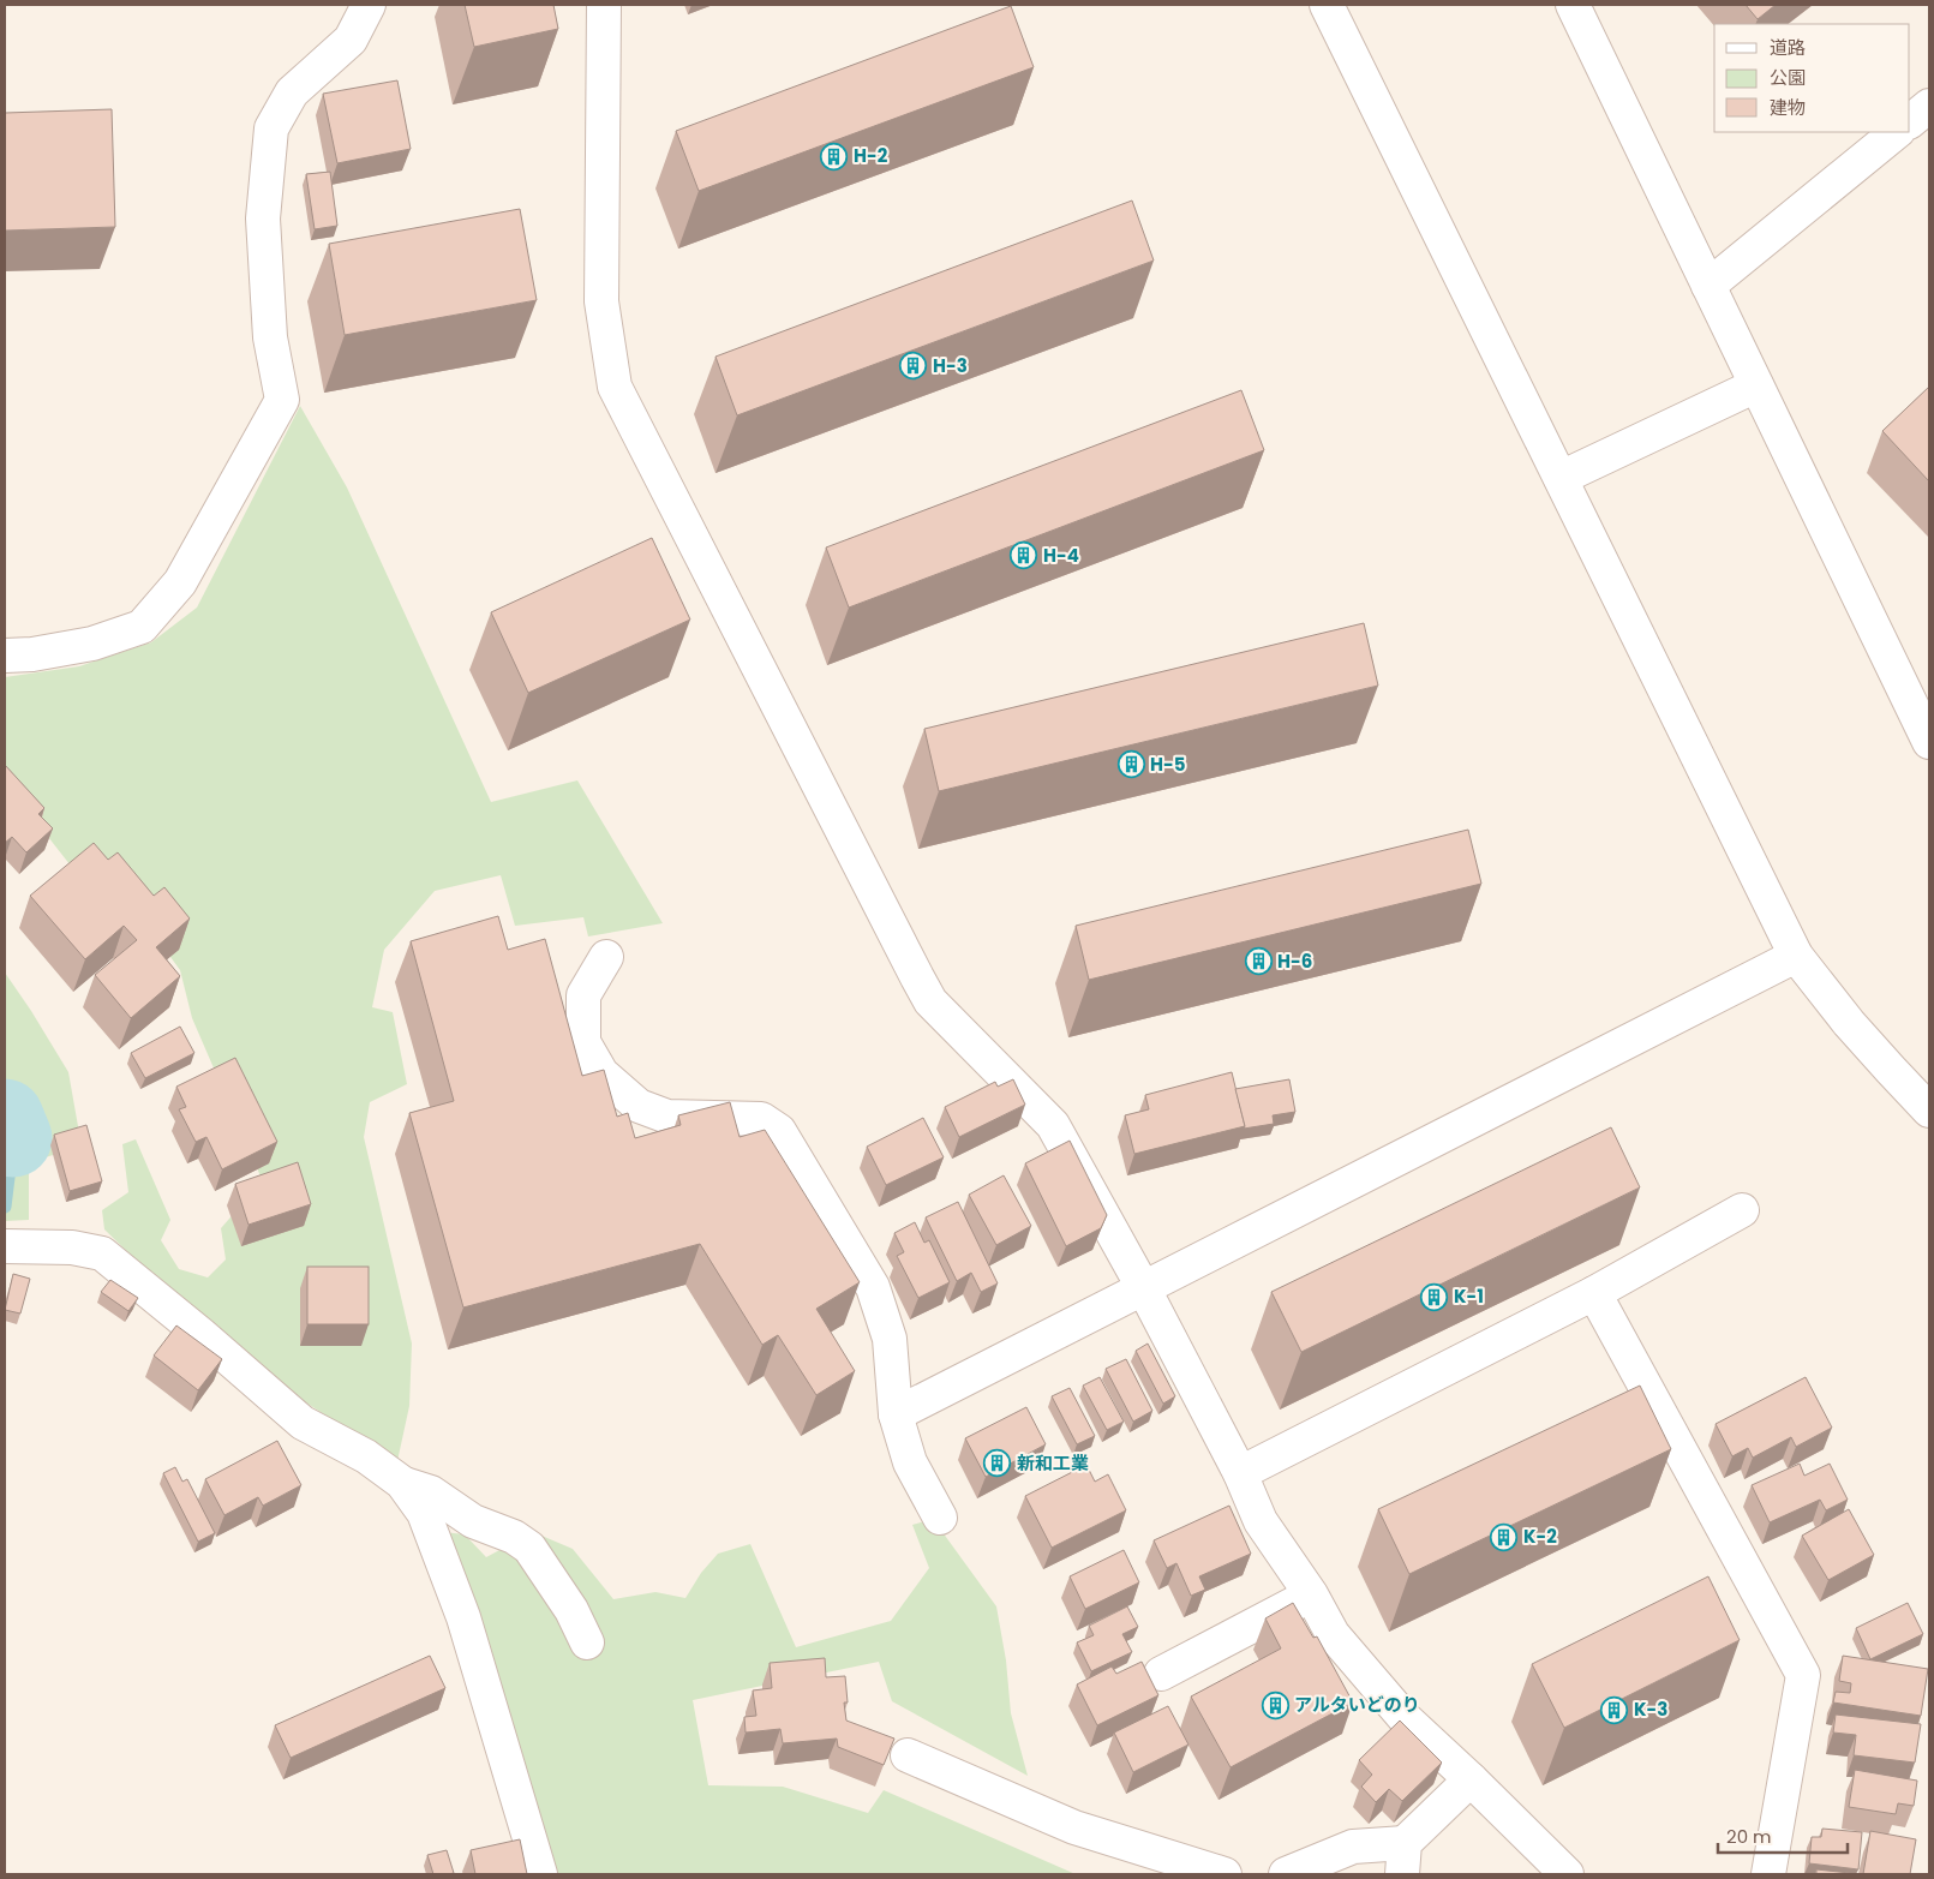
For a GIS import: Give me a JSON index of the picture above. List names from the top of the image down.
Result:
{
  "places": {
    "building": [
      "H-2",
      "H-3",
      "H-4",
      "H-5",
      "H-6",
      "K-1",
      "新和工業",
      "K-2",
      "アルタいどのり",
      "K-3"
    ]
  },
  "legend": ["道路", "公園", "建物"],
  "scale_bar": "20 m"
}
